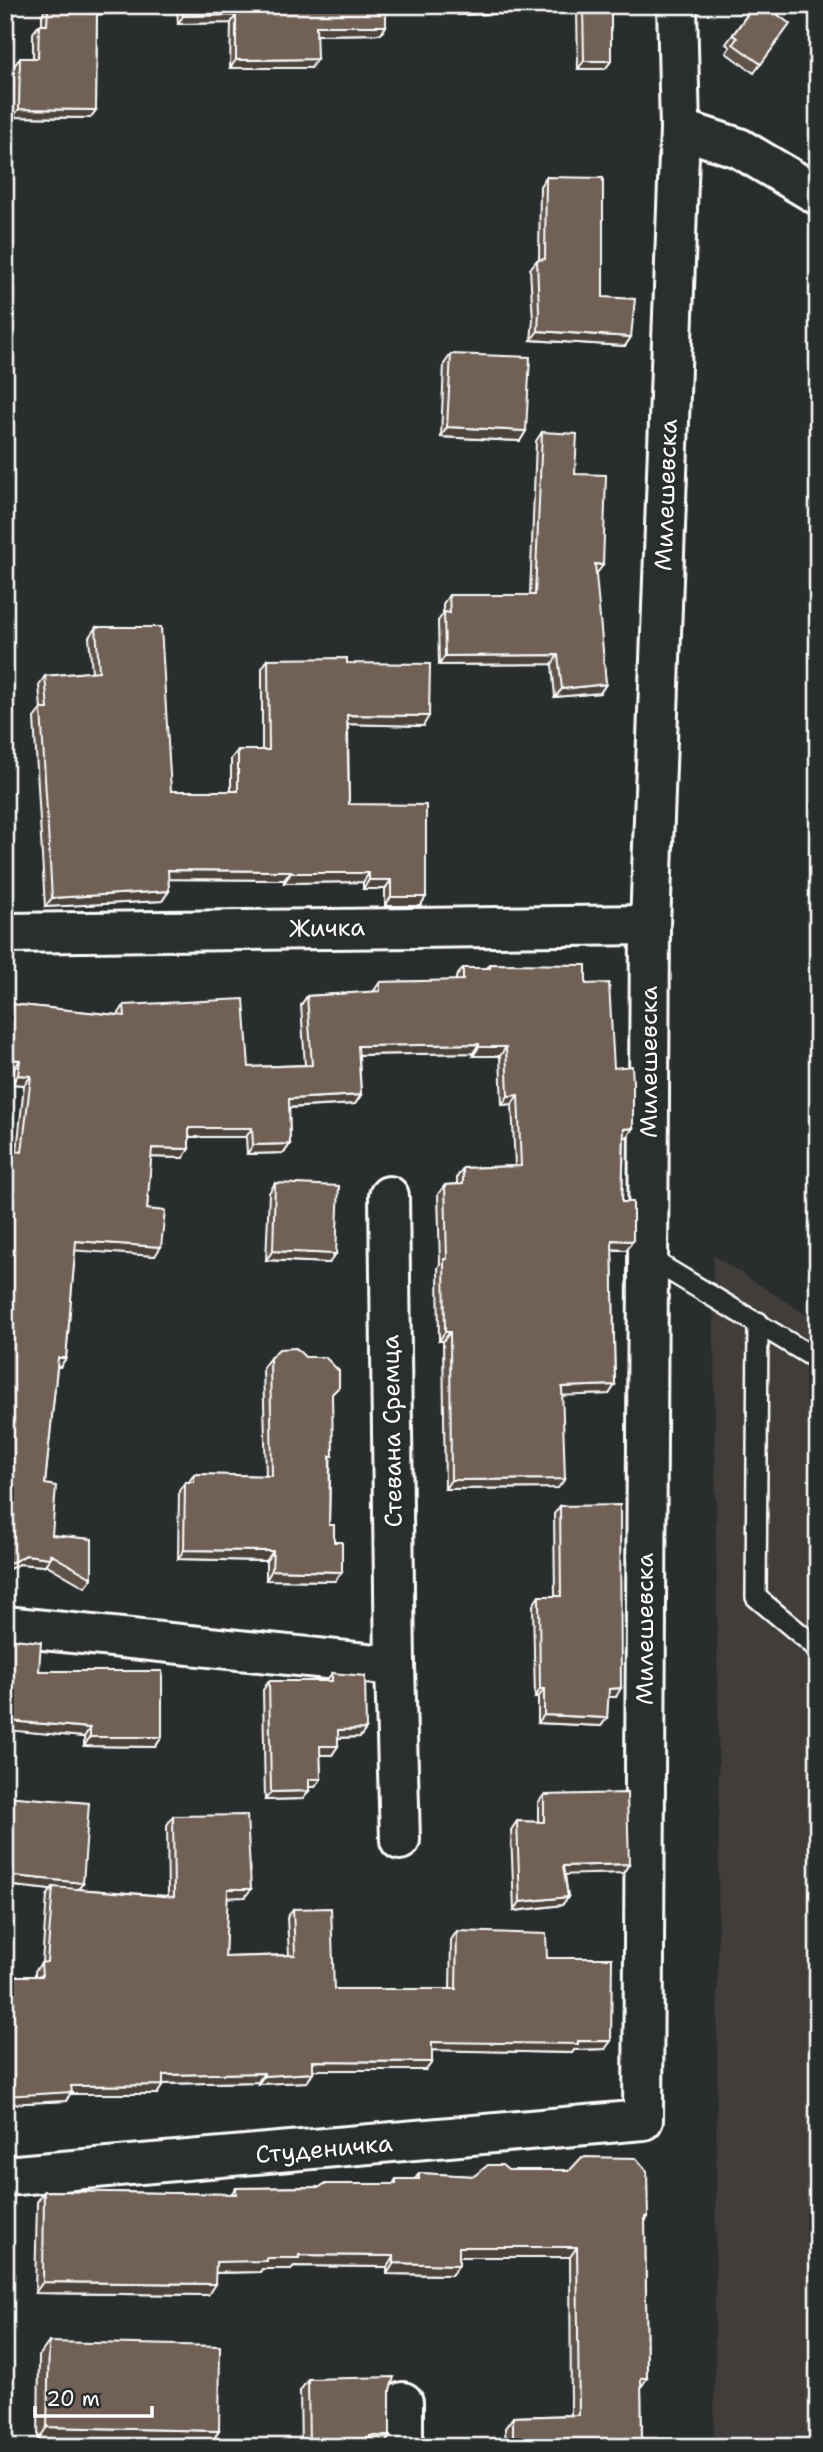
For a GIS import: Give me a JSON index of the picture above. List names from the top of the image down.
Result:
{
  "streets": {
    "street": [
      "Милешевска",
      "Жичка",
      "Стевана Сремца",
      "Студеничка"
    ]
  },
  "crossings": [
    ["Милешевска", "Жичка"],
    ["Милешевска", "Студеничка"]
  ],
  "scale_bar": "20 m"
}
